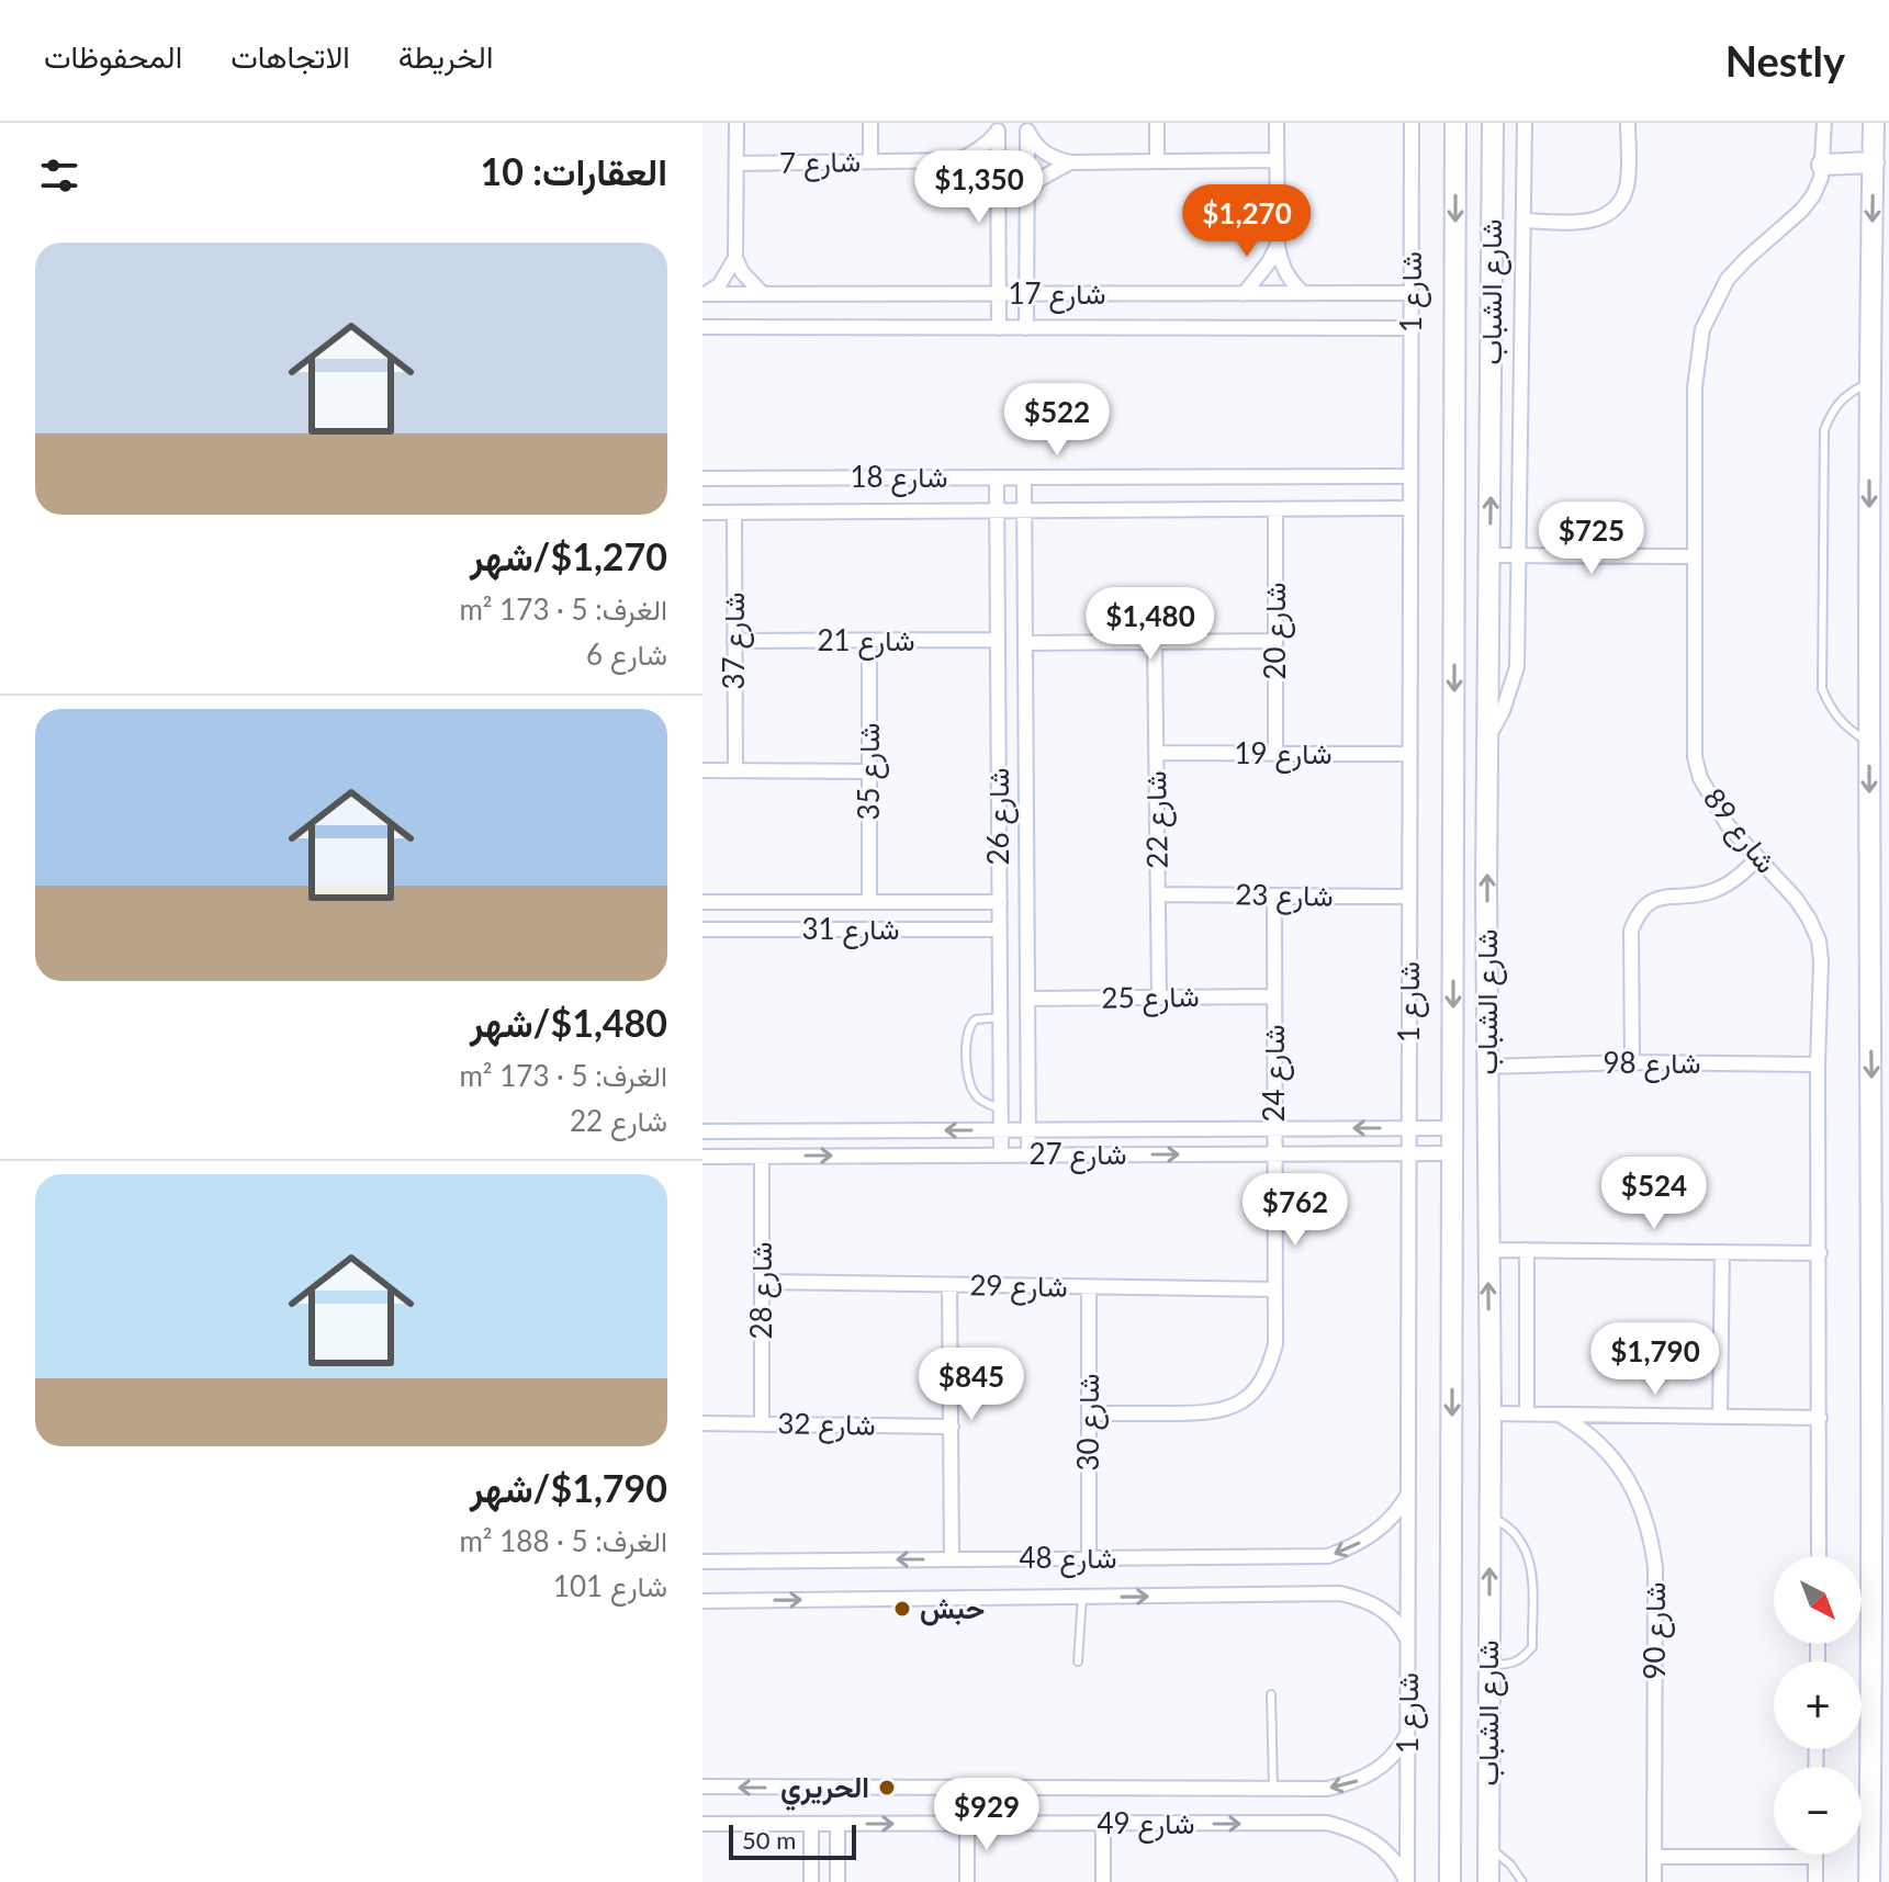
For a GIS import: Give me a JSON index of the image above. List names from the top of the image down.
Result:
{
  "streets": {
    "street": [
      "شارع 7",
      "شارع 1",
      "شارع الشباب",
      "شارع 17",
      "شارع 18",
      "شارع 20",
      "شارع 37",
      "شارع 21",
      "شارع 19",
      "شارع 35",
      "شارع 26",
      "شارع 22",
      "شارع 89",
      "شارع 23",
      "شارع 31",
      "شارع 25",
      "شارع 98",
      "شارع 24",
      "شارع 27",
      "شارع 29",
      "شارع 28",
      "شارع 30",
      "شارع 32",
      "شارع 48",
      "شارع 90",
      "شارع 49"
    ]
  },
  "crossings": [
    ["شارع 1", "شارع 17"],
    ["شارع 1", "شارع 18"],
    ["شارع 1", "شارع 19"],
    ["شارع 1", "شارع 23"],
    ["شارع 1", "شارع 27"],
    ["شارع 1", "شارع 48"],
    ["شارع 1", "شارع 49"],
    ["شارع الشباب", "شارع 98"],
    ["شارع الشباب", "شارع 27"],
    ["شارع 18", "شارع 20"],
    ["شارع 18", "شارع 37"],
    ["شارع 18", "شارع 26"],
    ["شارع 20", "شارع 19"],
    ["شارع 37", "شارع 21"],
    ["شارع 21", "شارع 35"],
    ["شارع 21", "شارع 26"],
    ["شارع 19", "شارع 22"],
    ["شارع 35", "شارع 31"],
    ["شارع 26", "شارع 31"],
    ["شارع 26", "شارع 25"],
    ["شارع 26", "شارع 27"],
    ["شارع 22", "شارع 23"],
    ["شارع 22", "شارع 25"],
    ["شارع 89", "شارع 98"],
    ["شارع 23", "شارع 24"],
    ["شارع 25", "شارع 24"],
    ["شارع 24", "شارع 27"],
    ["شارع 24", "شارع 29"],
    ["شارع 24", "شارع 30"],
    ["شارع 27", "شارع 28"],
    ["شارع 29", "شارع 28"],
    ["شارع 29", "شارع 30"],
    ["شارع 28", "شارع 32"],
    ["شارع 30", "شارع 48"]
  ],
  "places": ["حبش", "الحريري"],
  "scale_bar": "50 m",
  "north": "bottom right",
  "page": {
    "header": "Nestly",
    "nav": ["الخريطة", "الاتجاهات", "المحفوظات"],
    "heading": "العقارات: 10",
    "price": [
      "$1,350",
      "$1,270",
      "$522",
      "$725",
      "$1,480",
      "$524",
      "$762",
      "$1,790",
      "$845",
      "$929"
    ],
    "list": [
      {
        "name": "$1,270/شهر",
        "note": "الغرف: 5 · 173 m² · شارع 6"
      },
      {
        "name": "$1,480/شهر",
        "note": "الغرف: 5 · 173 m² · شارع 22"
      },
      {
        "name": "$1,790/شهر",
        "note": "الغرف: 5 · 188 m² · شارع 101"
      }
    ],
    "map_buttons": ["+", "−"],
    "scale": "50 m"
  }
}
